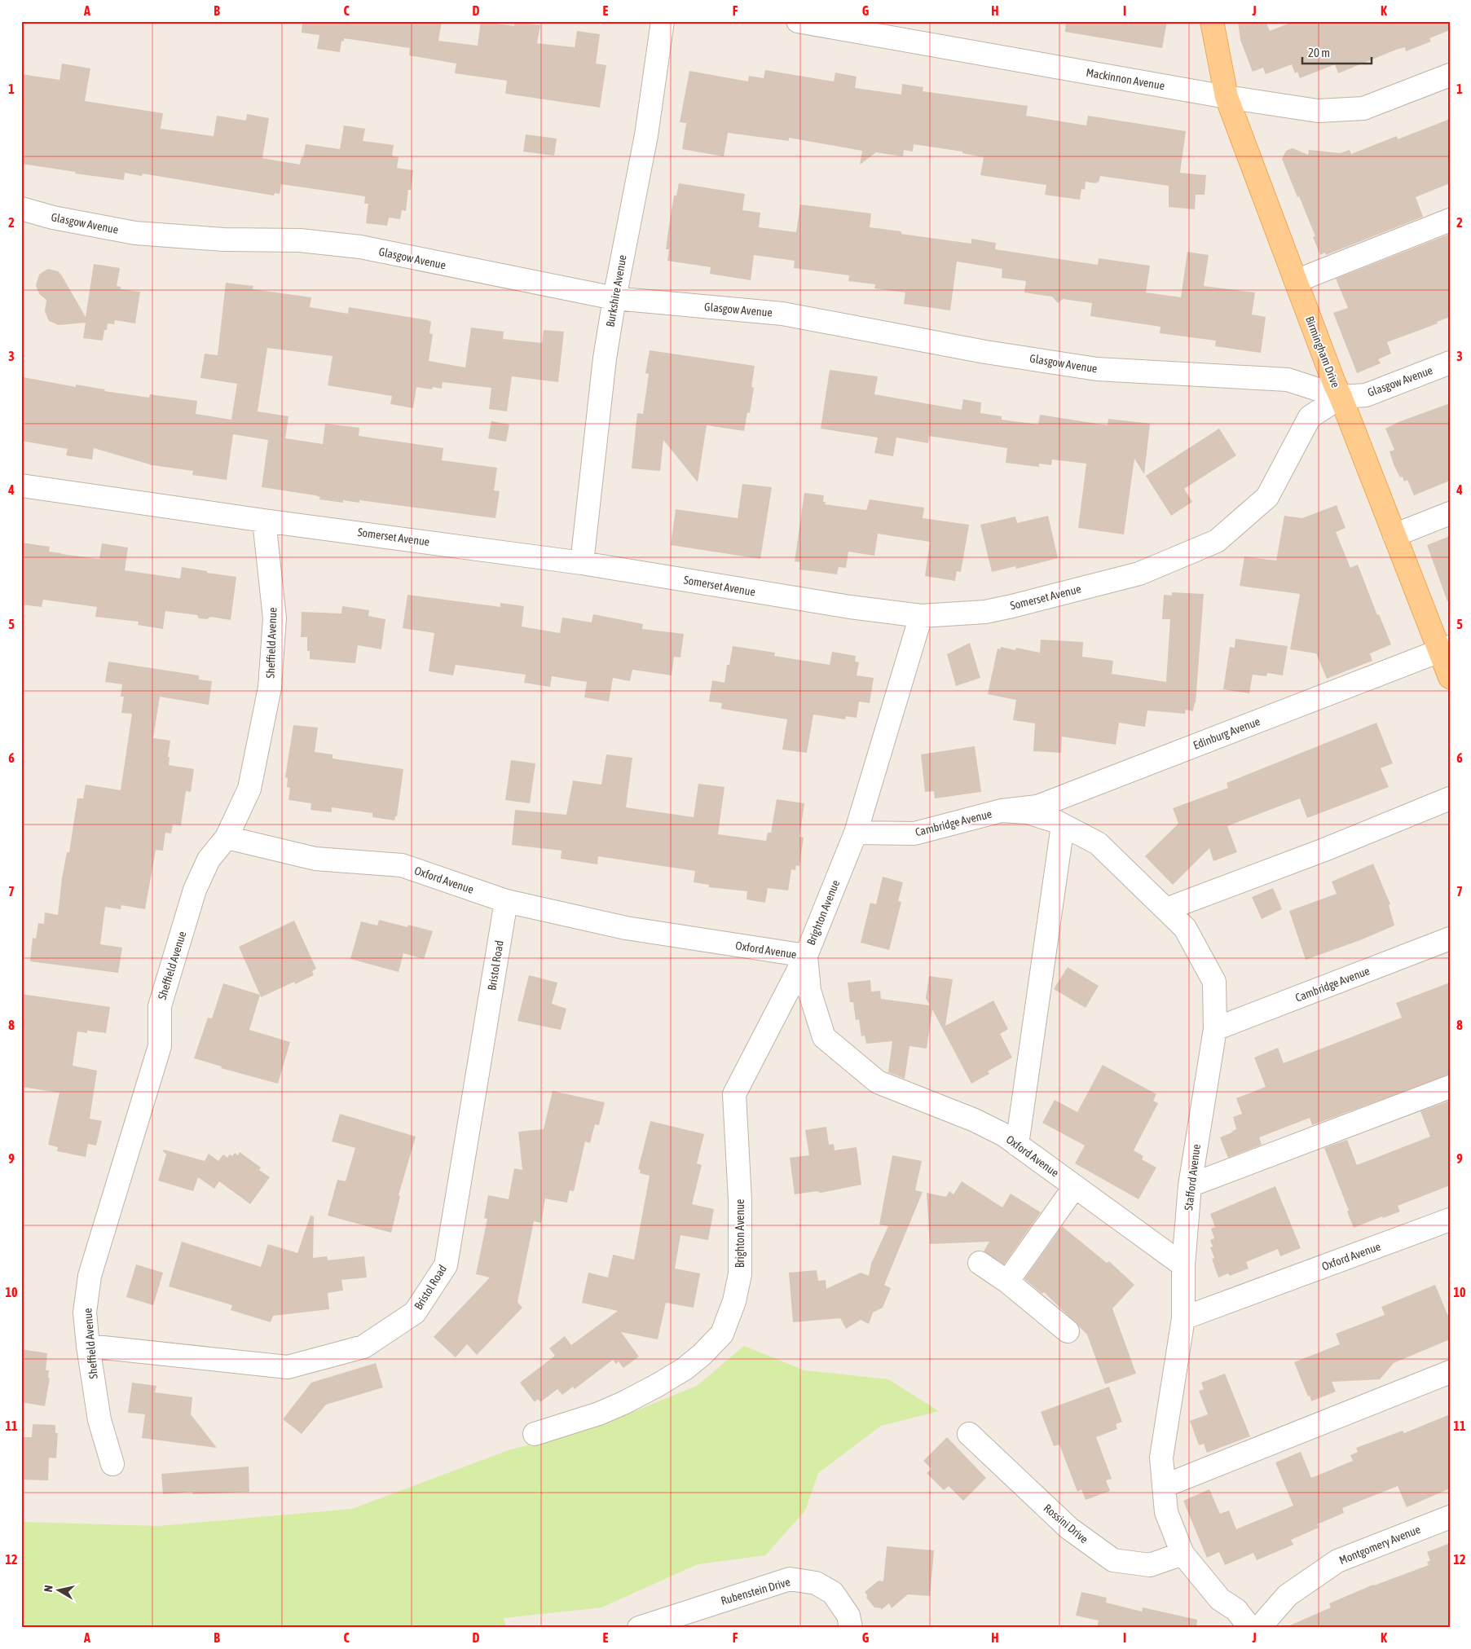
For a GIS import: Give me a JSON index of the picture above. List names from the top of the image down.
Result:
{
  "streets": {
    "main road": ["Birmingham Drive"],
    "street": [
      "Mackinnon Avenue",
      "Glasgow Avenue",
      "Burkshire Avenue",
      "Somerset Avenue",
      "Sheffield Avenue",
      "Edinburg Avenue",
      "Cambridge Avenue",
      "Oxford Avenue",
      "Brighton Avenue",
      "Bristol Road",
      "Stafford Avenue",
      "Rossini Drive",
      "Montgomery Avenue",
      "Rubenstein Drive"
    ]
  },
  "crossings": [
    ["Mackinnon Avenue", "Birmingham Drive"],
    ["Glasgow Avenue", "Burkshire Avenue"],
    ["Glasgow Avenue", "Birmingham Drive"],
    ["Glasgow Avenue", "Somerset Avenue"],
    ["Burkshire Avenue", "Somerset Avenue"],
    ["Birmingham Drive", "Somerset Avenue"],
    ["Birmingham Drive", "Edinburg Avenue"],
    ["Somerset Avenue", "Sheffield Avenue"],
    ["Somerset Avenue", "Brighton Avenue"],
    ["Sheffield Avenue", "Oxford Avenue"],
    ["Sheffield Avenue", "Bristol Road"],
    ["Edinburg Avenue", "Cambridge Avenue"],
    ["Edinburg Avenue", "Stafford Avenue"],
    ["Cambridge Avenue", "Brighton Avenue"],
    ["Cambridge Avenue", "Stafford Avenue"],
    ["Oxford Avenue", "Brighton Avenue"],
    ["Oxford Avenue", "Bristol Road"],
    ["Oxford Avenue", "Stafford Avenue"],
    ["Stafford Avenue", "Rossini Drive"]
  ],
  "scale_bar": "20 m",
  "north": "left",
  "grid": {
    "columns": [
      "A",
      "B",
      "C",
      "D",
      "E",
      "F",
      "G",
      "H",
      "I",
      "J",
      "K"
    ],
    "rows": [
      "1",
      "2",
      "3",
      "4",
      "5",
      "6",
      "7",
      "8",
      "9",
      "10",
      "11",
      "12"
    ]
  }
}
